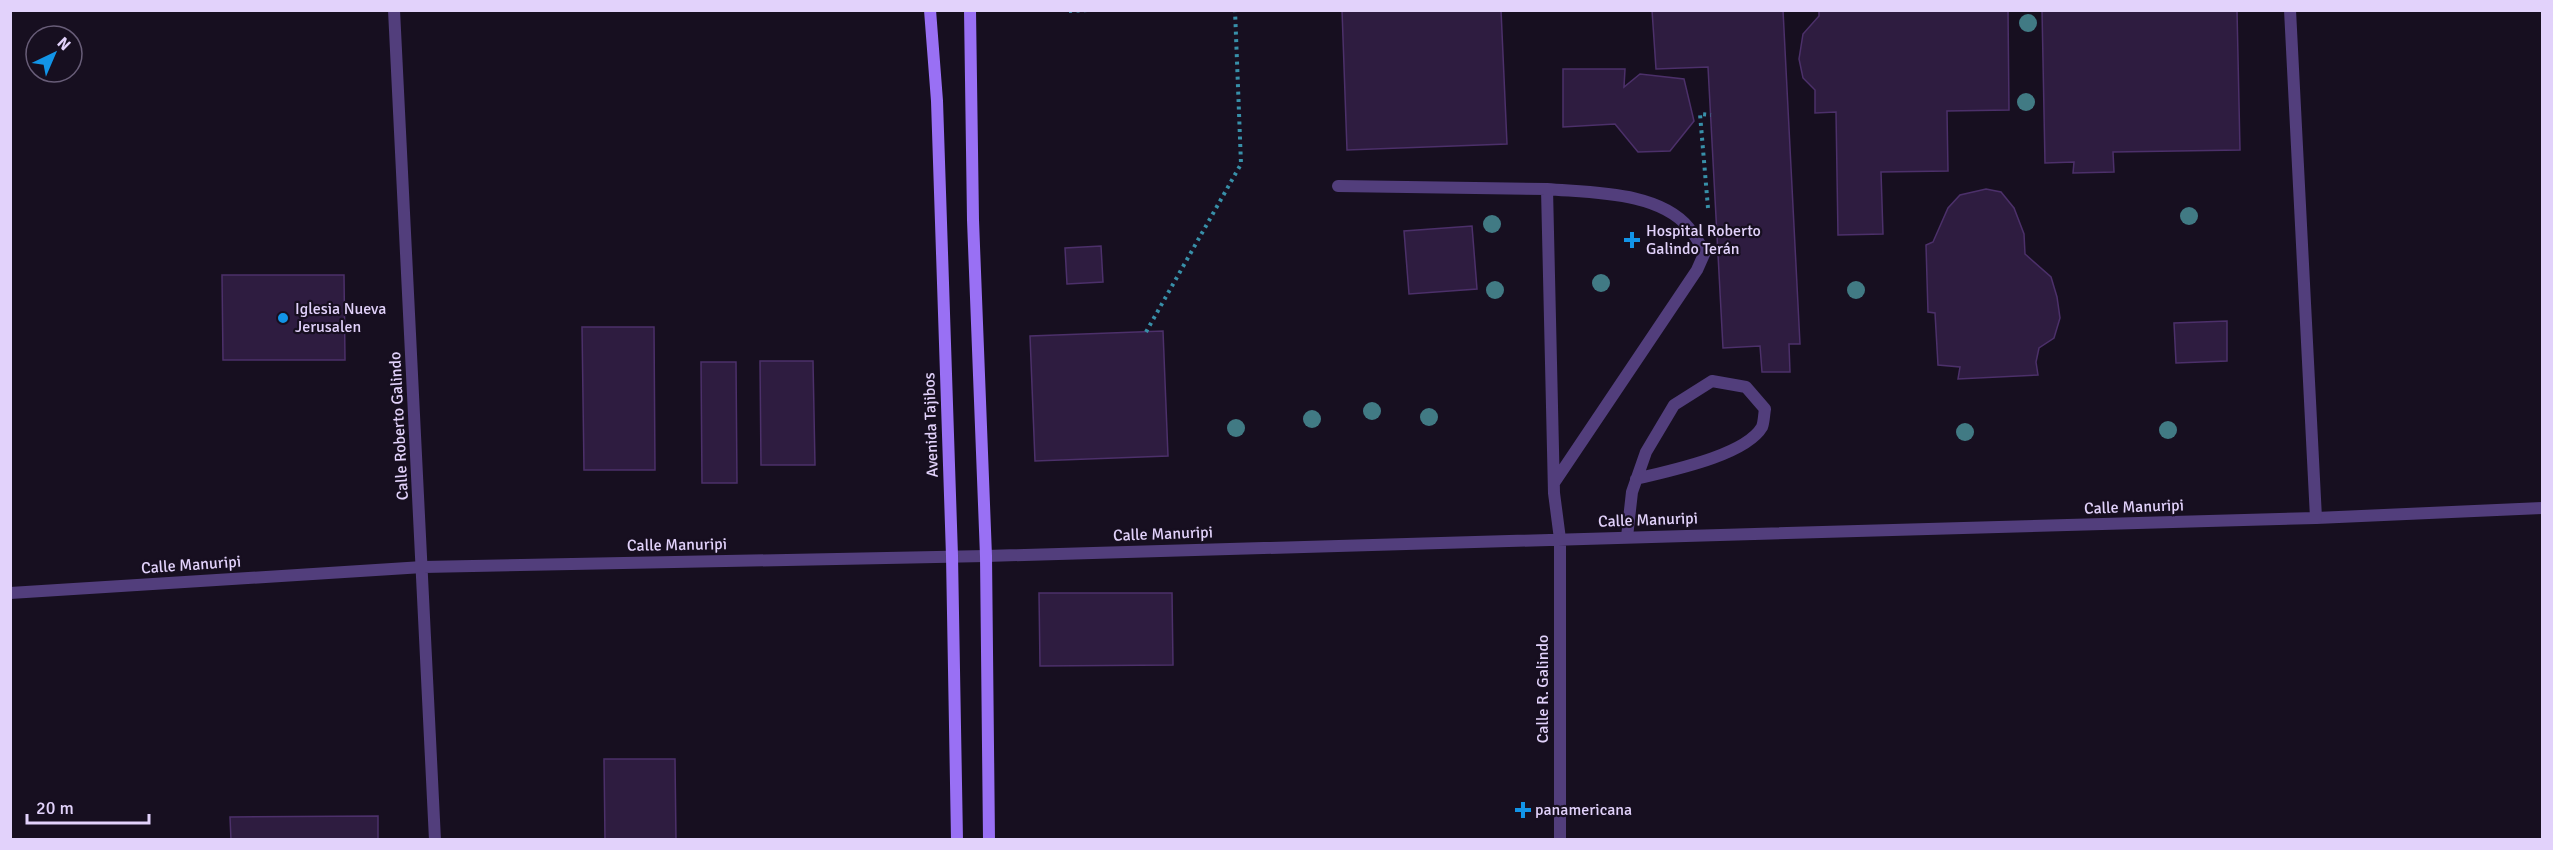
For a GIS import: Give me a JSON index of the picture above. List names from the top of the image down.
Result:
{
  "streets": {
    "main road": ["Avenida Tajibos"],
    "street": ["Calle Roberto Galindo", "Calle Manuripi", "Calle R. Galindo"]
  },
  "crossings": [
    ["Avenida Tajibos", "Calle Manuripi"],
    ["Calle Roberto Galindo", "Calle Manuripi"],
    ["Calle Manuripi", "Calle R. Galindo"]
  ],
  "places": {
    "health": ["Hospital Roberto Galindo Terán", "panamericana"],
    "other": ["Iglesia Nueva Jerusalen"]
  },
  "scale_bar": "20 m",
  "north": "top right"
}
